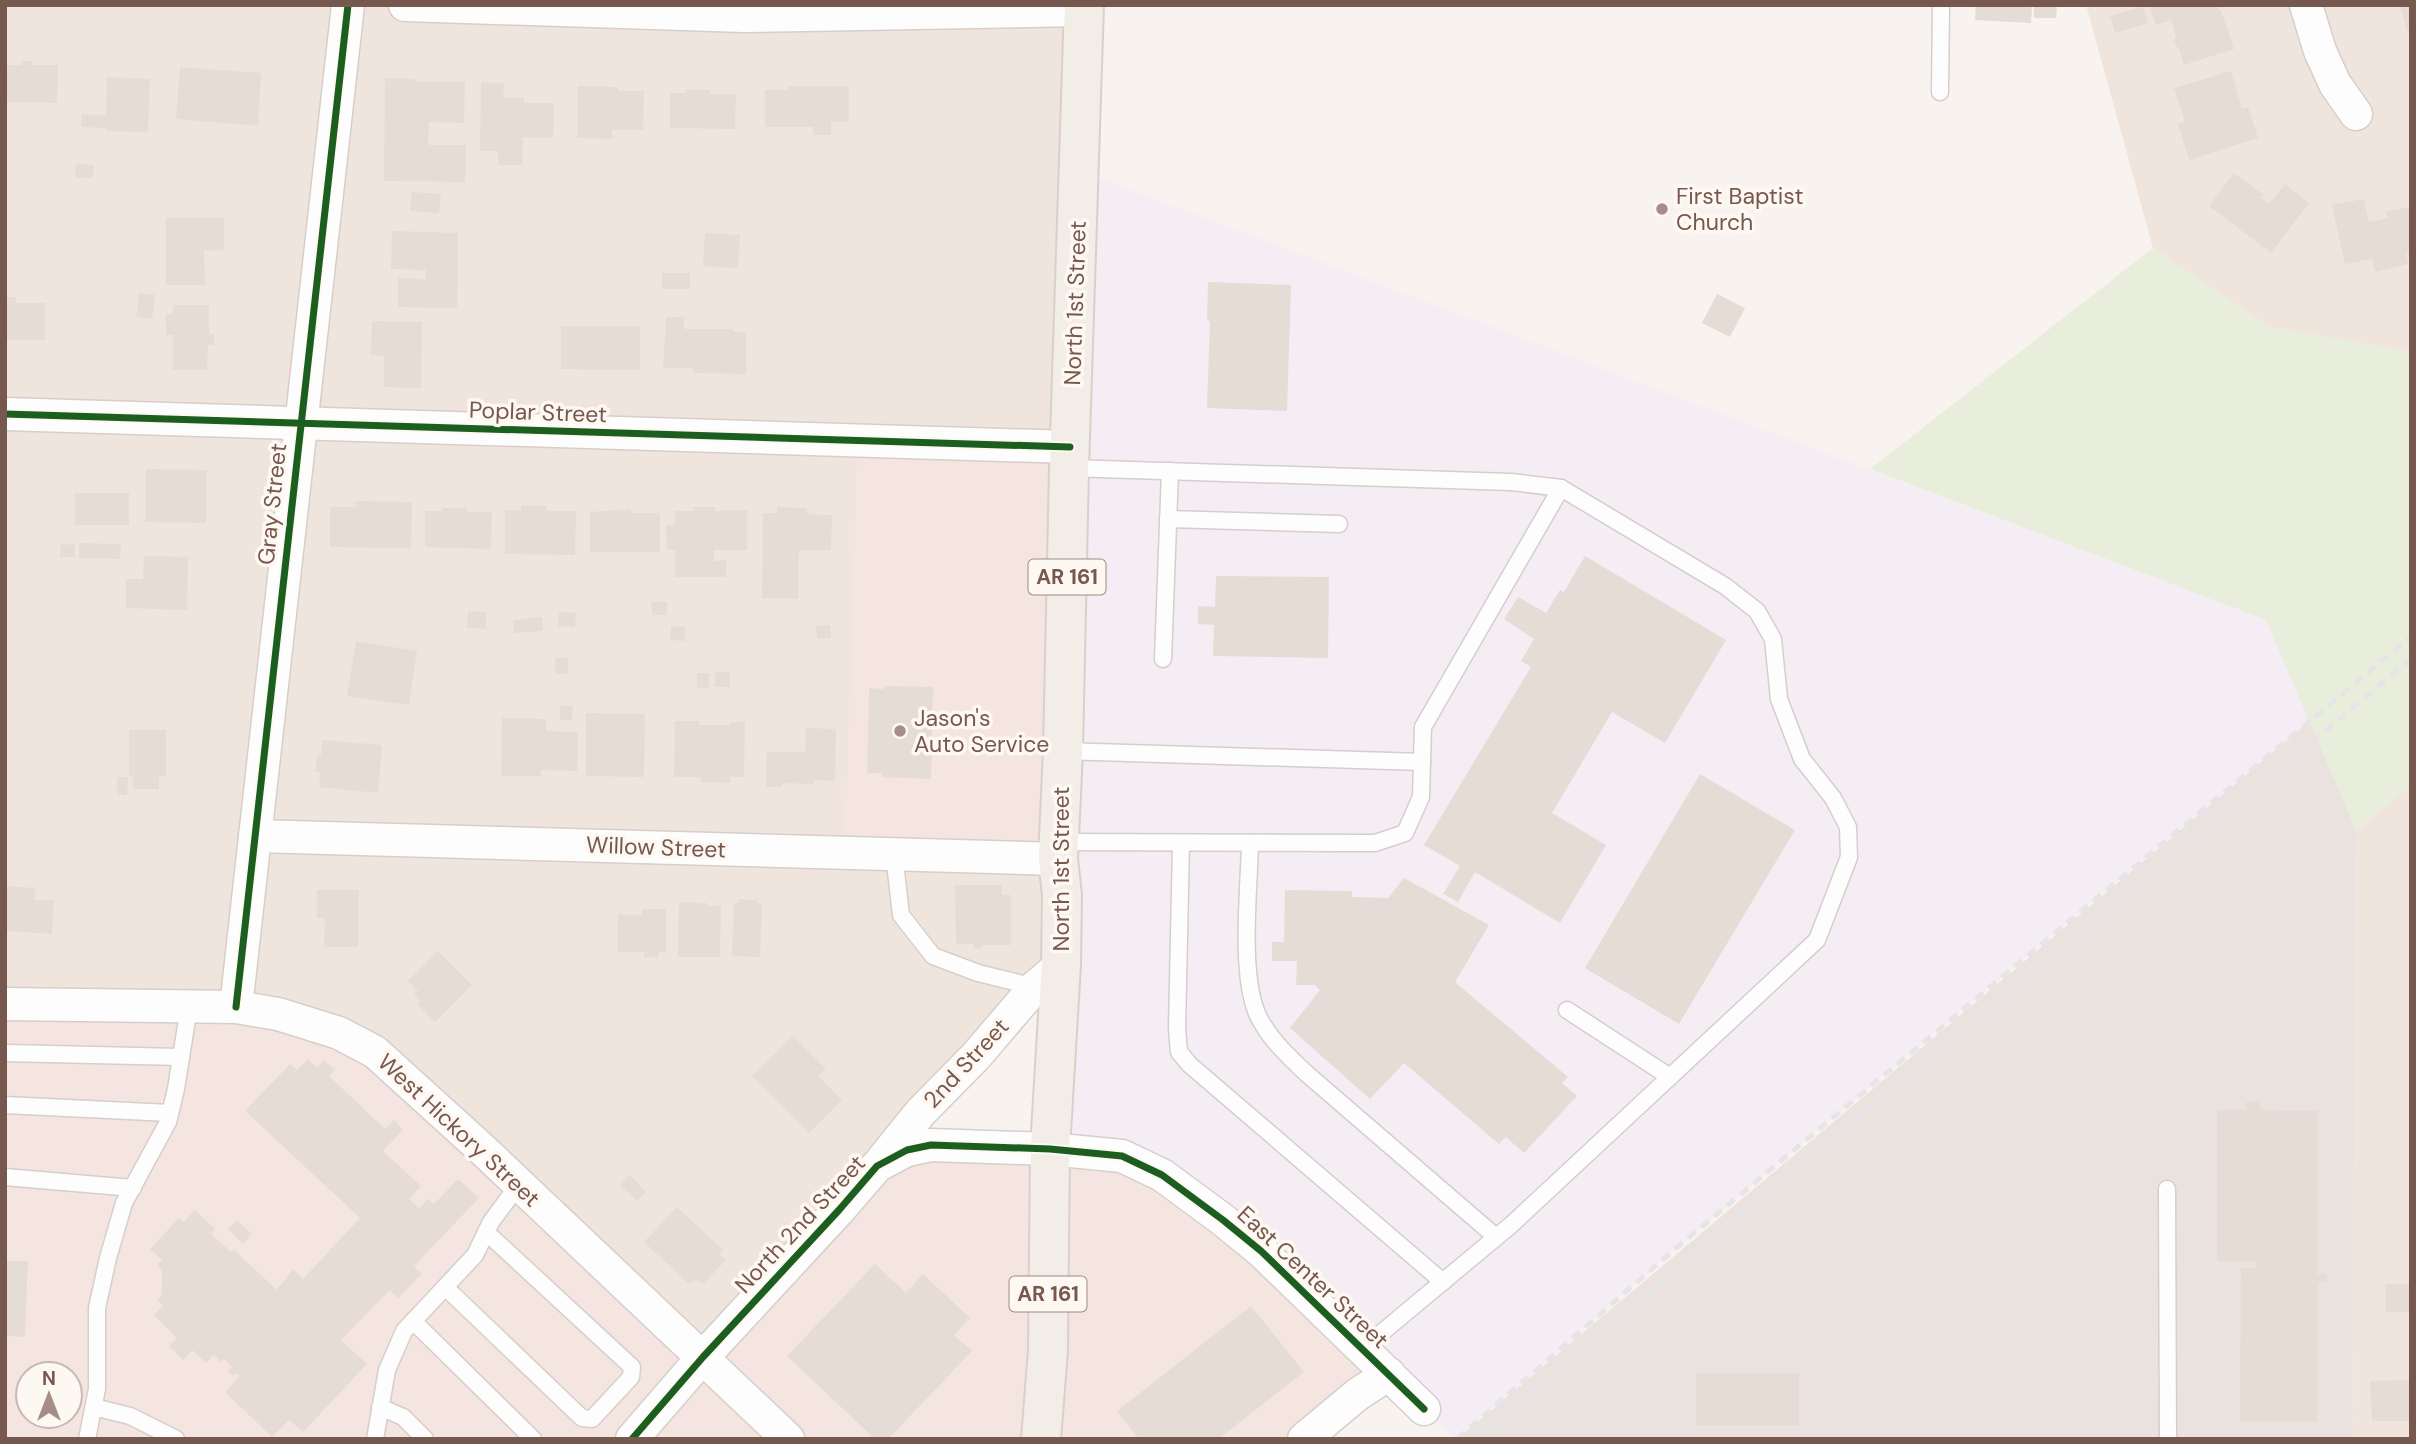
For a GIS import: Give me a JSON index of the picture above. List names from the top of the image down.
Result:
{
  "streets": {
    "main road": ["North 1st Street", "AR 161"],
    "street": [
      "Poplar Street",
      "Gray Street",
      "Willow Street",
      "2nd Street",
      "West Hickory Street",
      "North 2nd Street",
      "East Center Street"
    ]
  },
  "crossings": [
    ["North 1st Street", "Poplar Street"],
    ["North 1st Street", "Willow Street"],
    ["North 1st Street", "2nd Street"],
    ["North 1st Street", "North 2nd Street"],
    ["North 1st Street", "East Center Street"],
    ["Poplar Street", "Gray Street"],
    ["Gray Street", "Willow Street"],
    ["Gray Street", "West Hickory Street"],
    ["2nd Street", "North 2nd Street"],
    ["West Hickory Street", "North 2nd Street"],
    ["North 2nd Street", "East Center Street"]
  ],
  "places": ["First Baptist Church", "Jason's Auto Service"],
  "north": "top"
}
